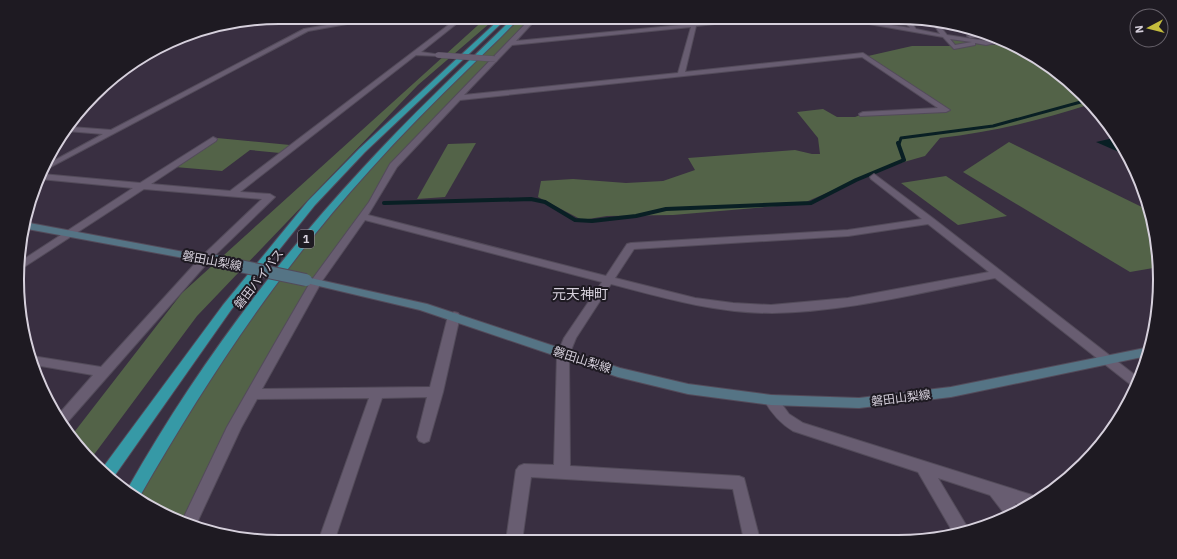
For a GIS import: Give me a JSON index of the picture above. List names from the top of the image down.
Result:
{
  "streets": {
    "highway": ["1", "磐田バイパス"],
    "main road": ["磐田山梨線"]
  },
  "districts": ["元天神町"],
  "north": "left"
}
